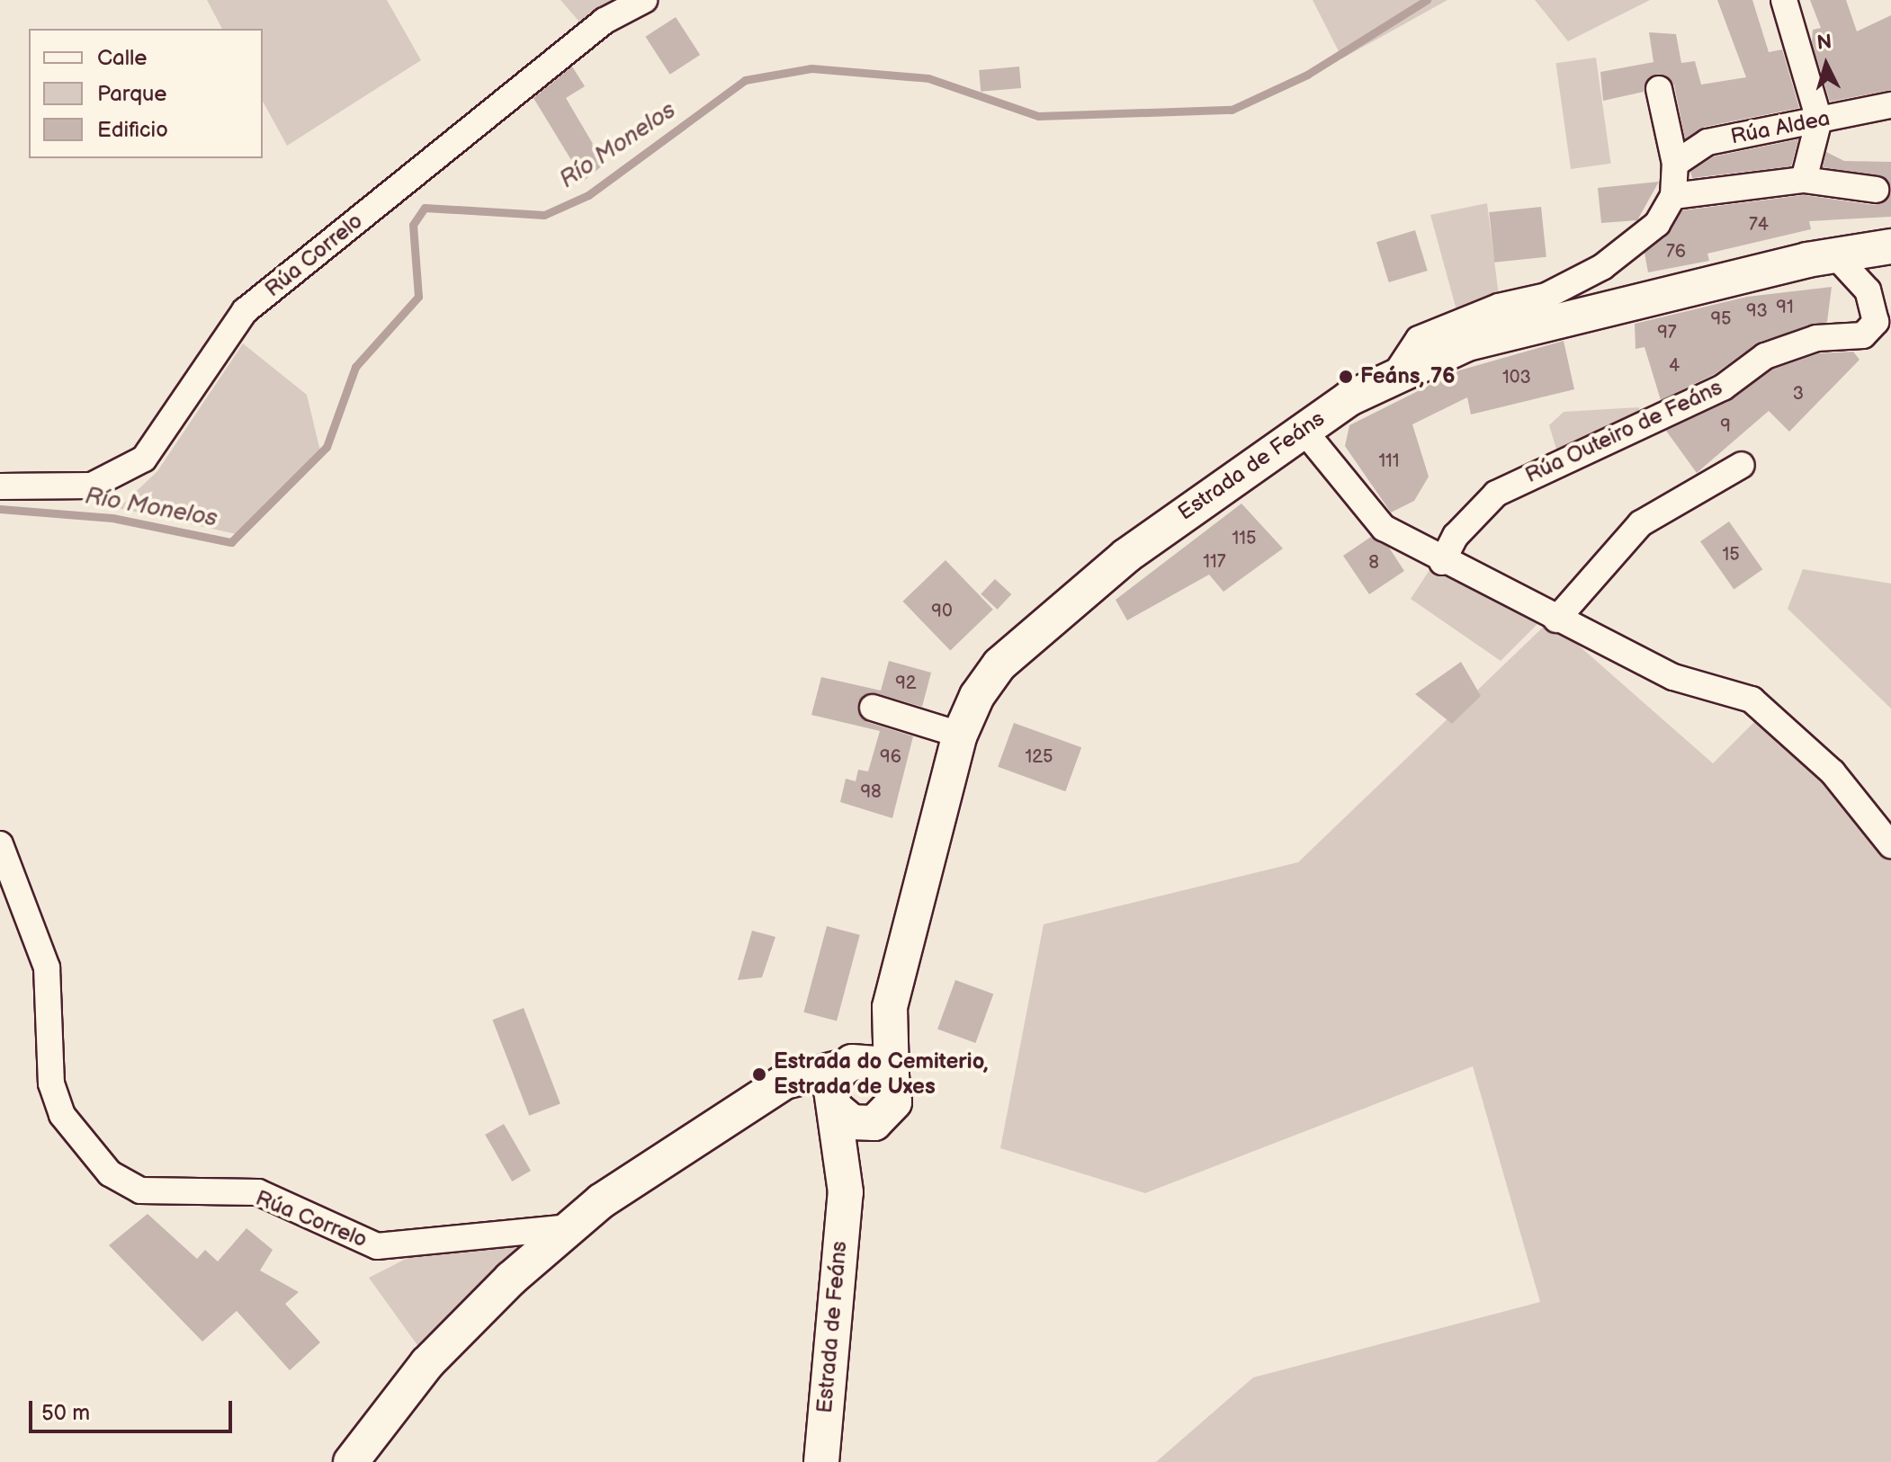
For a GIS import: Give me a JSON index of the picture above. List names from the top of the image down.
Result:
{
  "streets": {
    "street": [
      "Rúa Aldea",
      "Rúa Correlo",
      "Rúa Outeiro de Feáns",
      "Estrada de Feáns"
    ]
  },
  "crossings": [
    ["Rúa Outeiro de Feáns", "Estrada de Feáns"]
  ],
  "water": ["Río Monelos"],
  "places": ["Feáns, 76", "Estrada do Cemiterio, Estrada de Uxes"],
  "house_numbers": [
    "74",
    "76",
    "91",
    "93",
    "95",
    "97",
    "4",
    "103",
    "3",
    "9",
    "111",
    "115",
    "15",
    "117",
    "8",
    "90",
    "92",
    "96",
    "125",
    "98"
  ],
  "legend": ["Calle", "Parque", "Edificio"],
  "scale_bar": "50 m",
  "north": "top"
}
